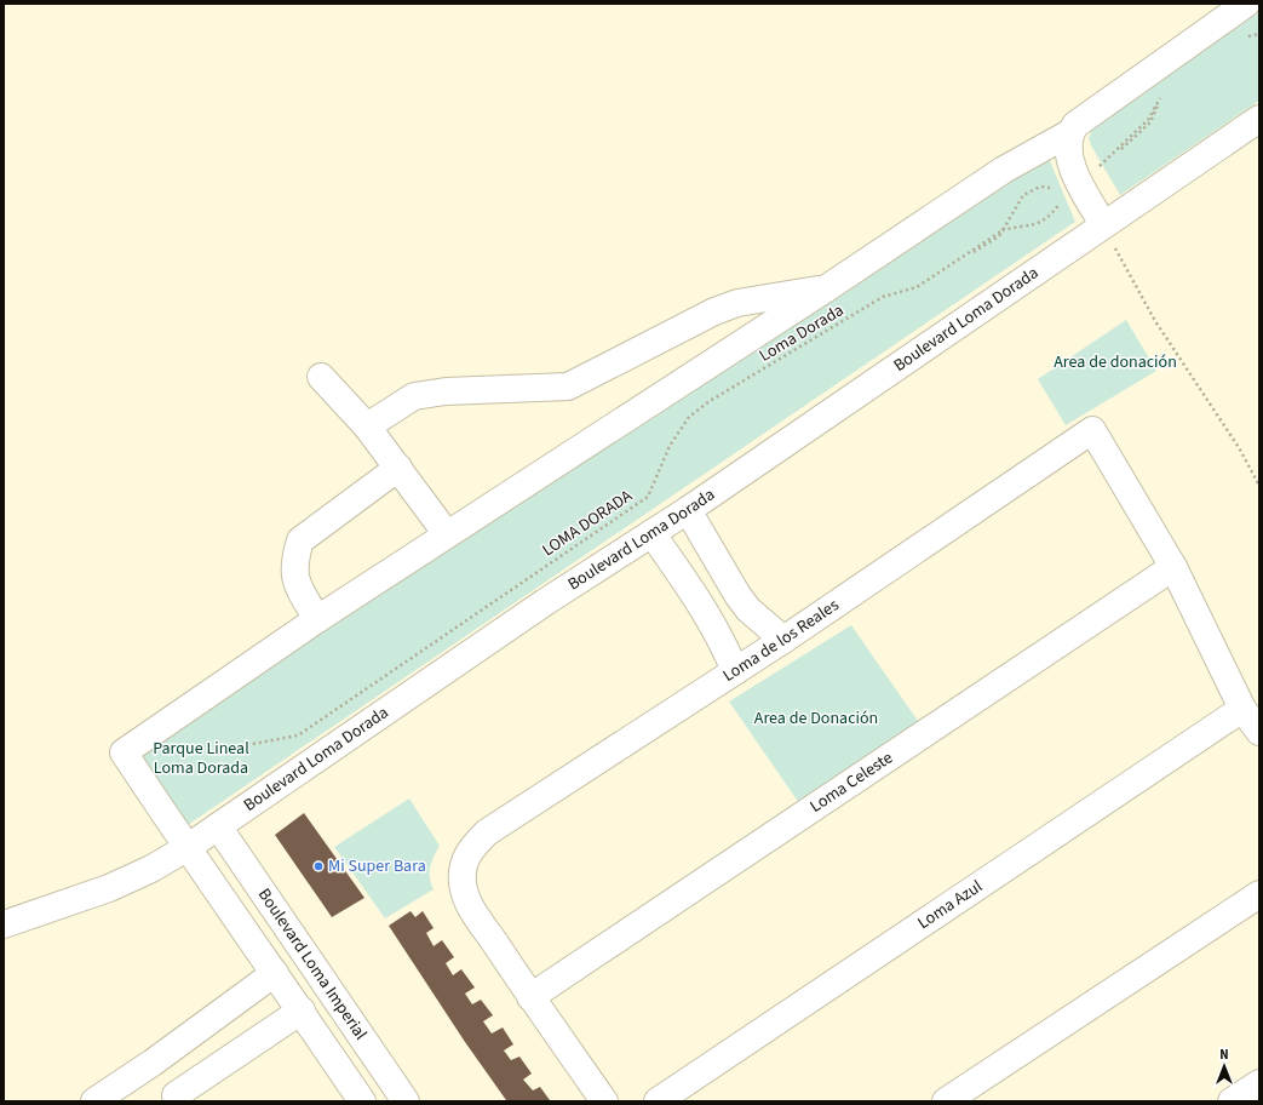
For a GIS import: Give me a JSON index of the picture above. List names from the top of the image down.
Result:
{
  "streets": {
    "street": [
      "Boulevard Loma Dorada",
      "Loma de los Reales",
      "Loma Celeste",
      "Loma Azul",
      "Boulevard Loma Imperial"
    ],
    "path": ["Loma Dorada", "LOMA DORADA"]
  },
  "crossings": [
    ["Boulevard Loma Dorada", "Boulevard Loma Imperial"],
    ["Loma Dorada", "LOMA DORADA"],
    ["Loma de los Reales", "Loma Celeste"]
  ],
  "parks": ["Area de donación", "Area de Donación", "Parque Lineal Loma Dorada"],
  "places": ["Mi Super Bara"],
  "north": "top"
}
